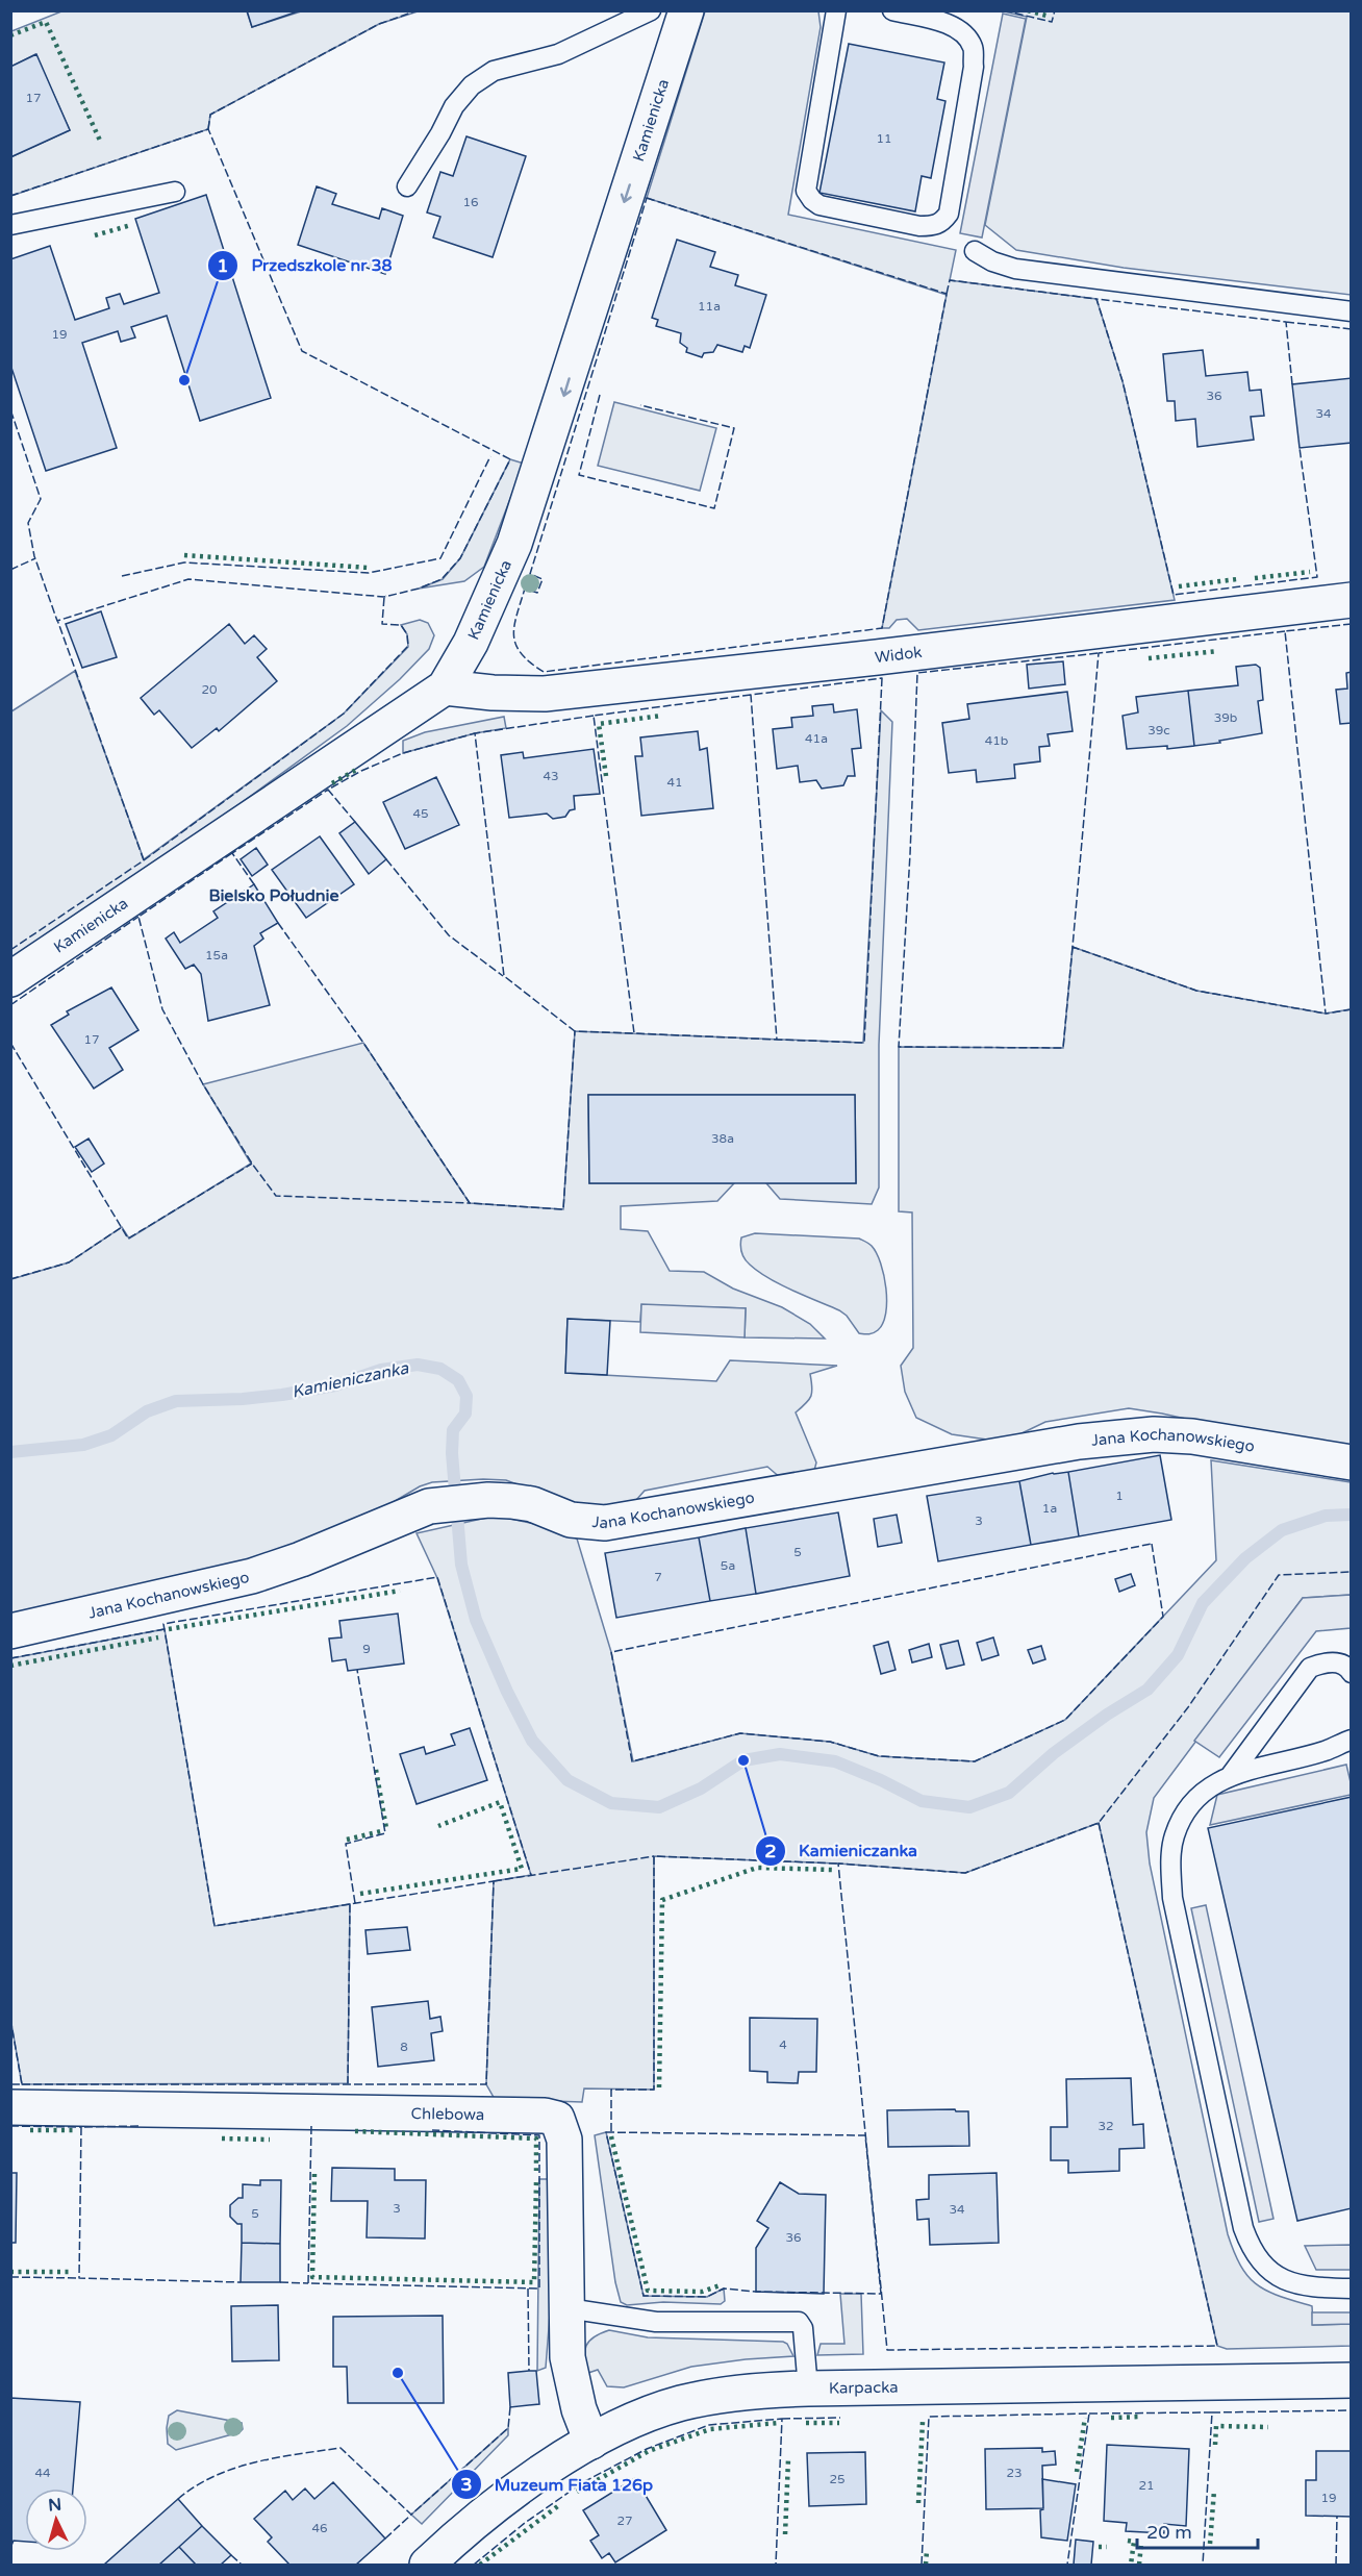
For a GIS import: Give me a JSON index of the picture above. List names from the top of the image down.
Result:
{
  "streets": {
    "street": [
      "Kamienicka",
      "Widok",
      "Jana Kochanowskiego",
      "Chlebowa",
      "Karpacka"
    ]
  },
  "crossings": [
    ["Kamienicka", "Widok"],
    ["Chlebowa", "Karpacka"]
  ],
  "one_way": ["Kamienicka"],
  "districts": ["Bielsko Południe"],
  "water": ["Kamieniczanka"],
  "places": ["Przedszkole nr 38", "Kamieniczanka", "Muzeum Fiata 126p"],
  "house_numbers": [
    "17",
    "11",
    "16",
    "11a",
    "19",
    "36",
    "34",
    "20",
    "39b",
    "39c",
    "41a",
    "41b",
    "43",
    "41",
    "45",
    "15a",
    "17",
    "38a",
    "1",
    "1a",
    "3",
    "5",
    "5a",
    "7",
    "9",
    "4",
    "8",
    "32",
    "3",
    "34",
    "5",
    "36",
    "44",
    "23",
    "25",
    "21",
    "19",
    "27",
    "46"
  ],
  "scale_bar": "20 m",
  "north": "top"
}
